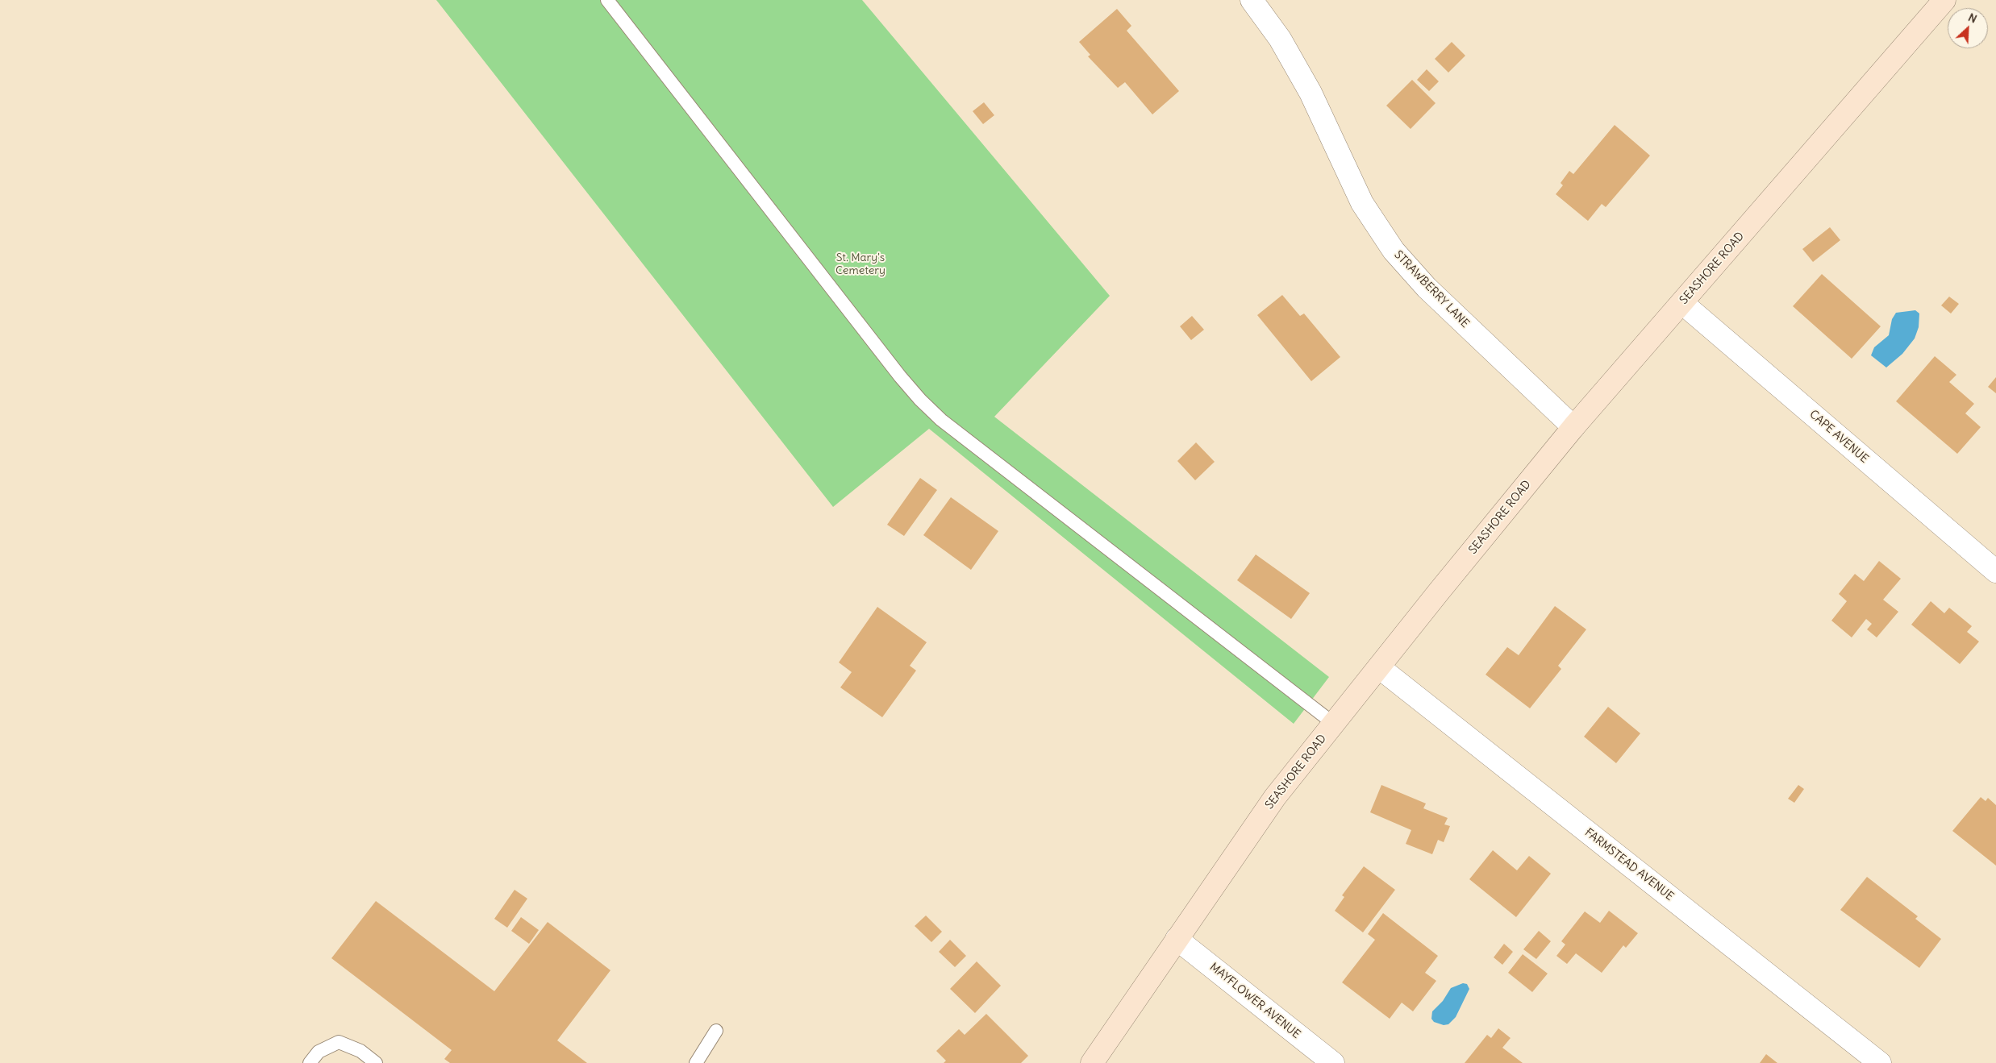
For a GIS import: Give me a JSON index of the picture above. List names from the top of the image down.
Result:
{
  "streets": {
    "main road": ["SEASHORE ROAD"],
    "street": [
      "STRAWBERRY LANE",
      "CAPE AVENUE",
      "FARMSTEAD AVENUE",
      "MAYFLOWER AVENUE"
    ]
  },
  "crossings": [
    ["SEASHORE ROAD", "STRAWBERRY LANE"],
    ["SEASHORE ROAD", "CAPE AVENUE"],
    ["SEASHORE ROAD", "FARMSTEAD AVENUE"],
    ["SEASHORE ROAD", "MAYFLOWER AVENUE"]
  ],
  "parks": ["St. Mary's Cemetery"],
  "north": "top right"
}
